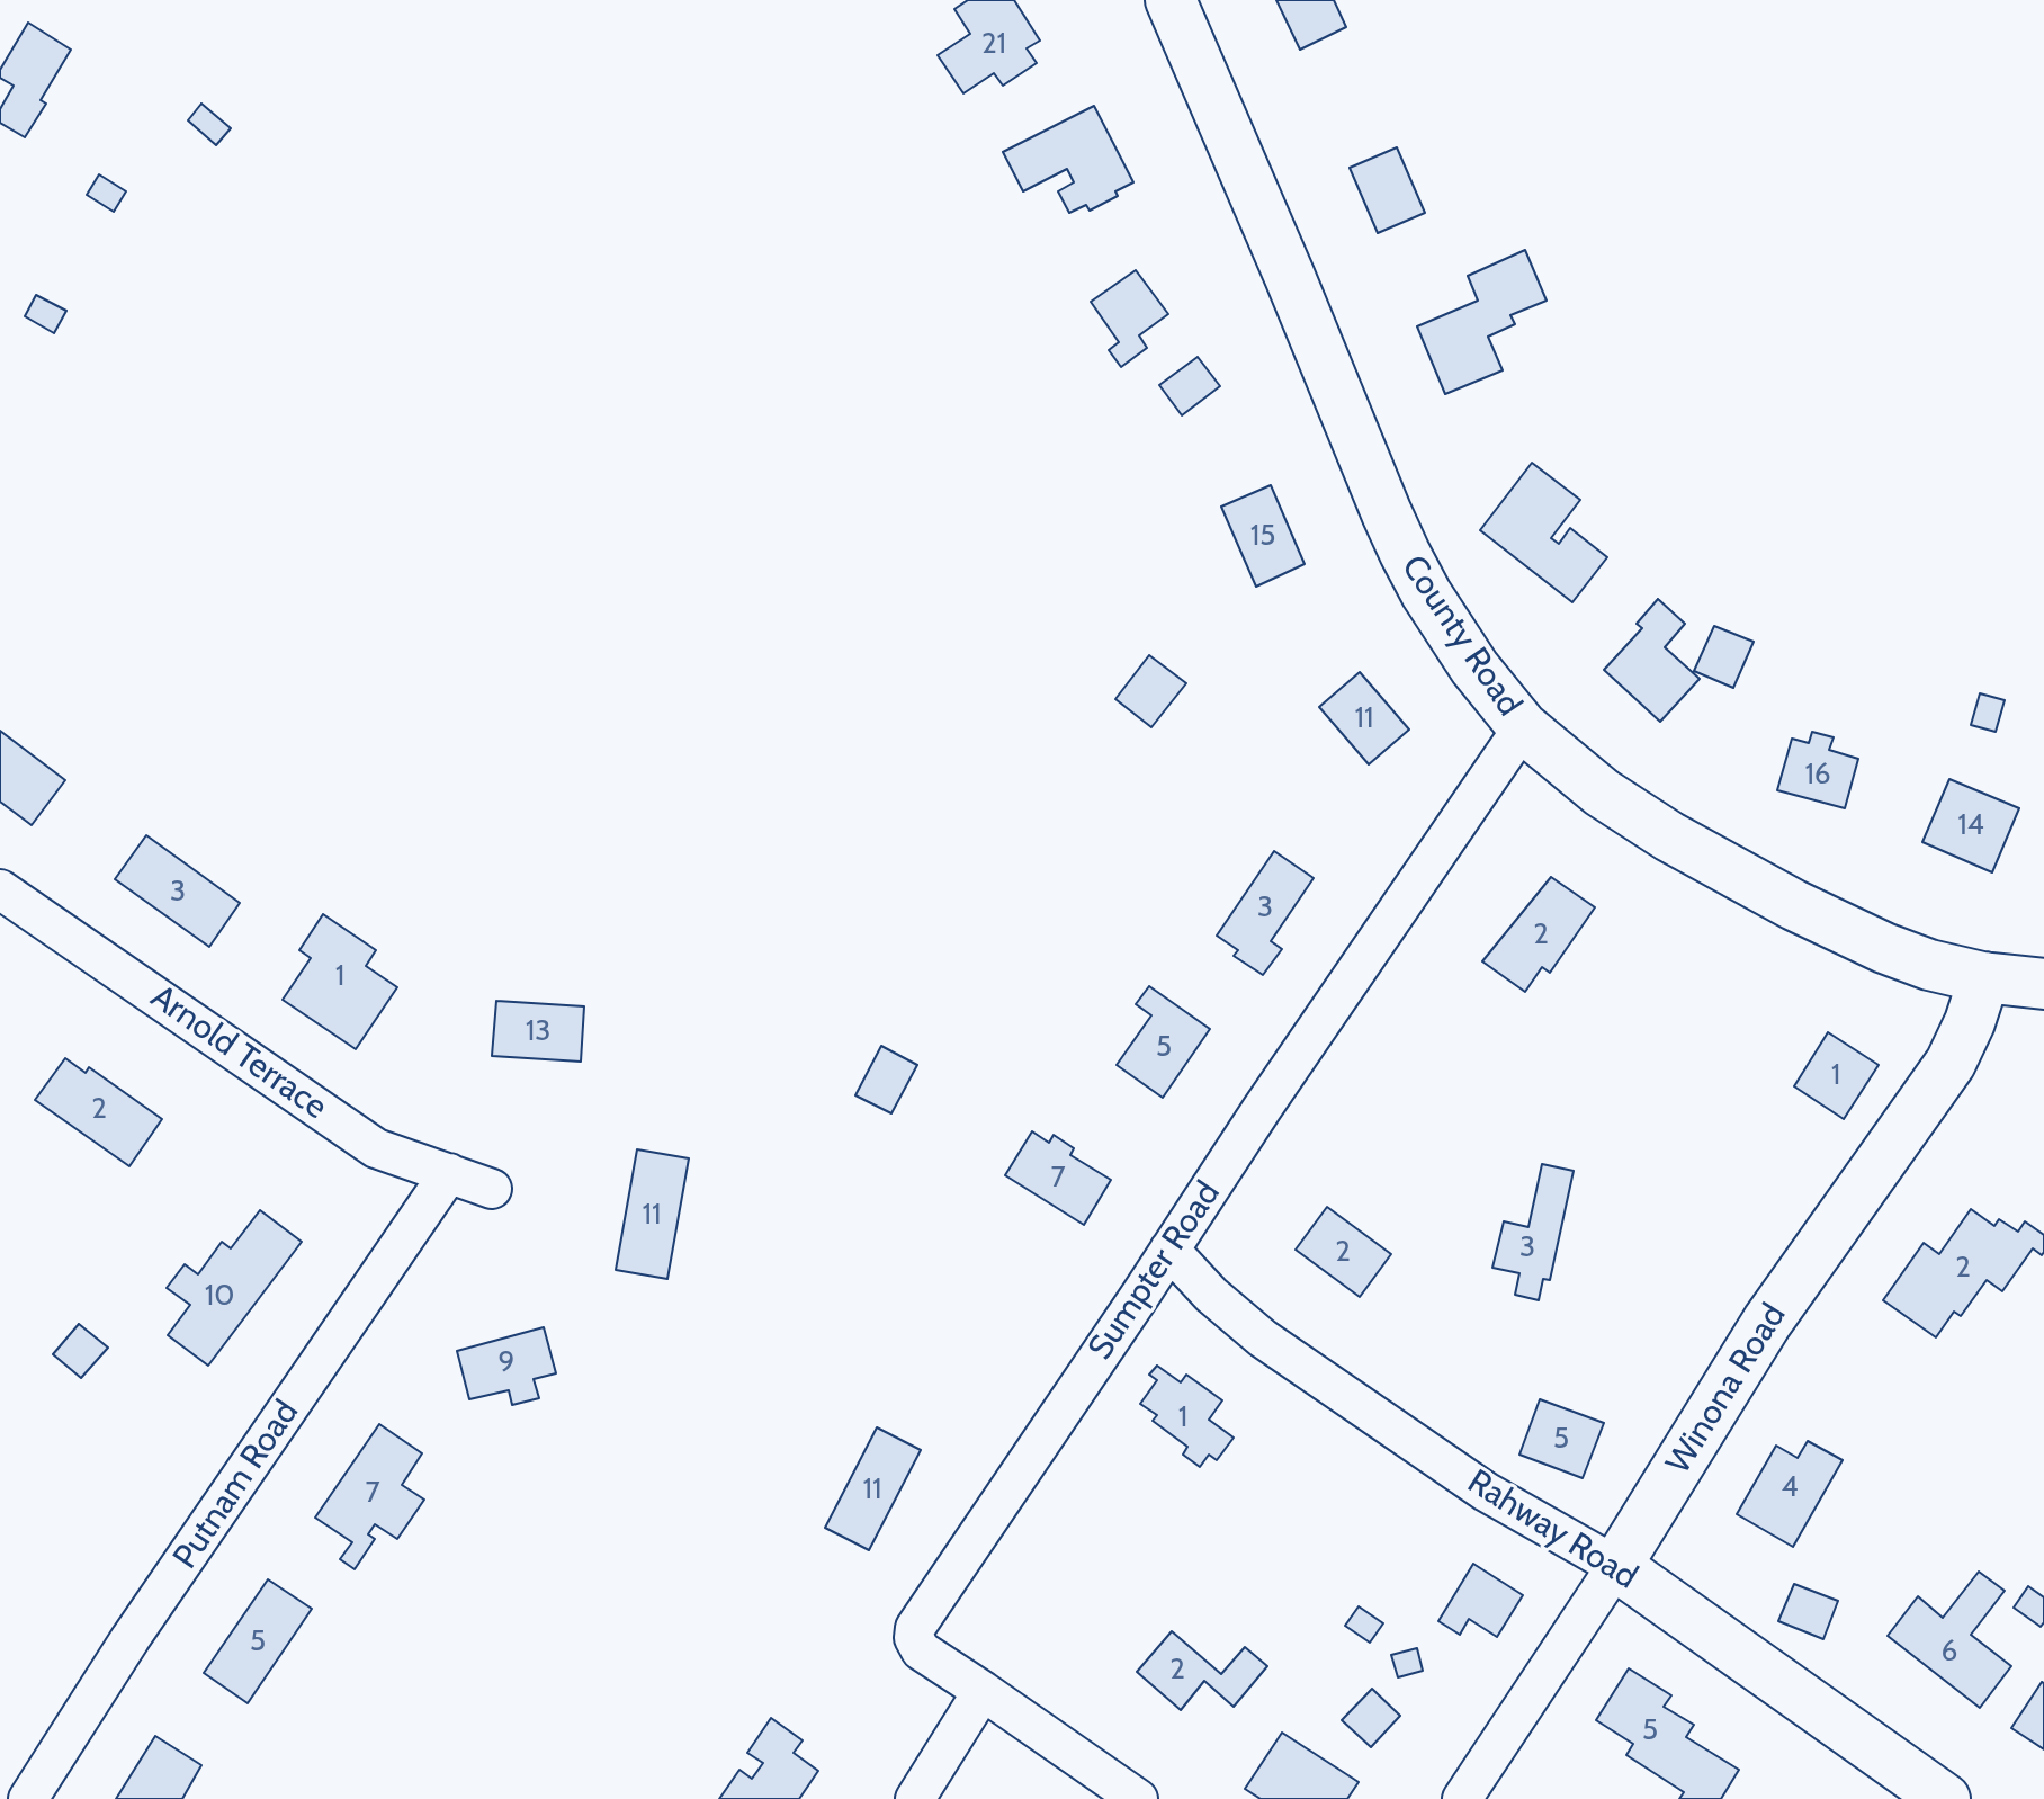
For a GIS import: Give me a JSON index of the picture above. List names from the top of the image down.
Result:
{
  "streets": {
    "street": [
      "County Road",
      "Arnold Terrace",
      "Sumpter Road",
      "Winona Road",
      "Putnam Road",
      "Rahway Road"
    ]
  },
  "crossings": [
    ["County Road", "Sumpter Road"],
    ["County Road", "Winona Road"],
    ["Arnold Terrace", "Putnam Road"],
    ["Sumpter Road", "Rahway Road"],
    ["Winona Road", "Rahway Road"]
  ],
  "house_numbers": [
    "21",
    "15",
    "11",
    "16",
    "14",
    "3",
    "3",
    "2",
    "1",
    "13",
    "5",
    "1",
    "2",
    "7",
    "11",
    "3",
    "2",
    "2",
    "10",
    "9",
    "1",
    "5",
    "4",
    "11",
    "7",
    "5",
    "6",
    "2",
    "5"
  ]
}
